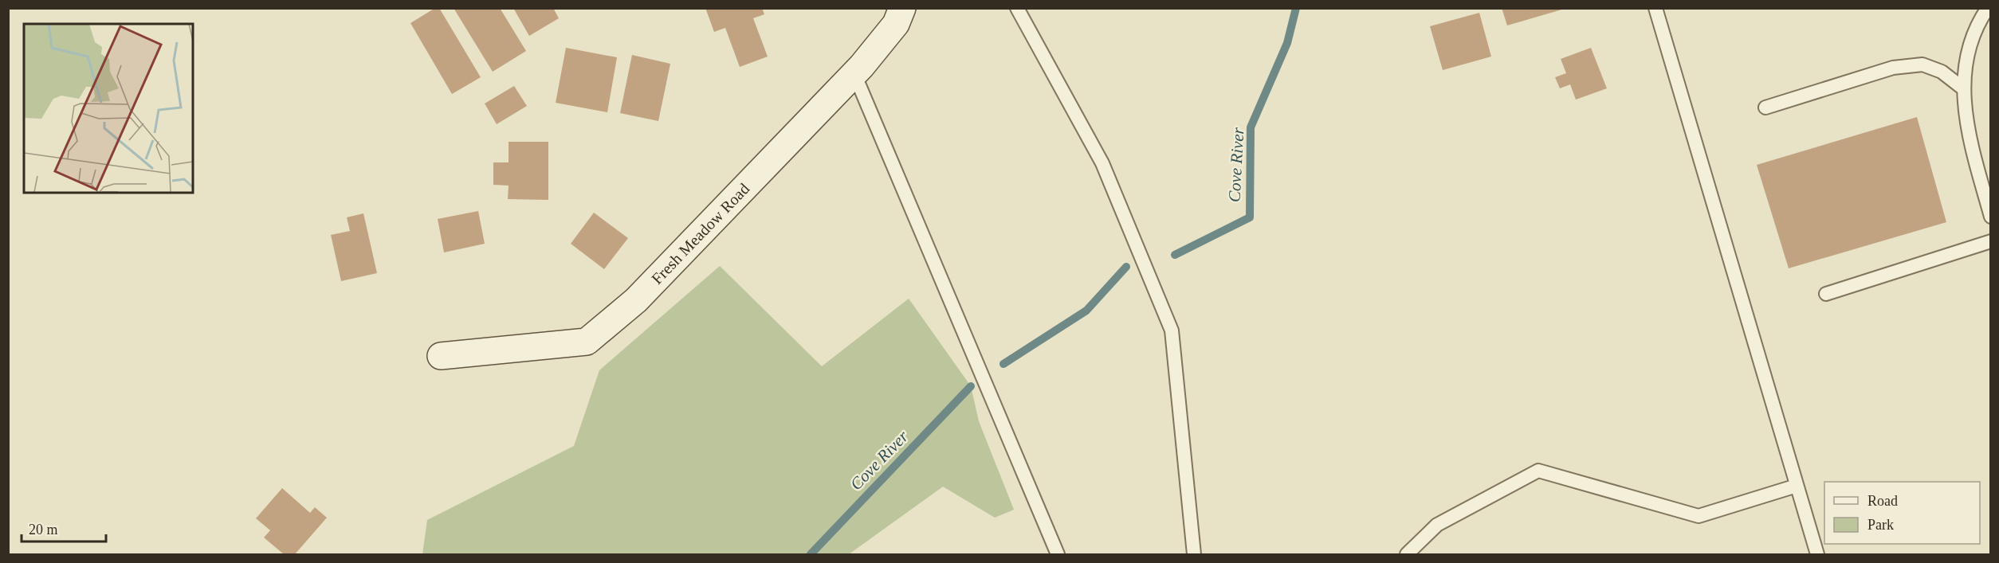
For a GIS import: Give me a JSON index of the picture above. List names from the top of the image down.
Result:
{
  "streets": {
    "street": ["Fresh Meadow Road"]
  },
  "water": ["Cove River"],
  "legend": ["Road", "Park"],
  "scale_bar": "20 m"
}
